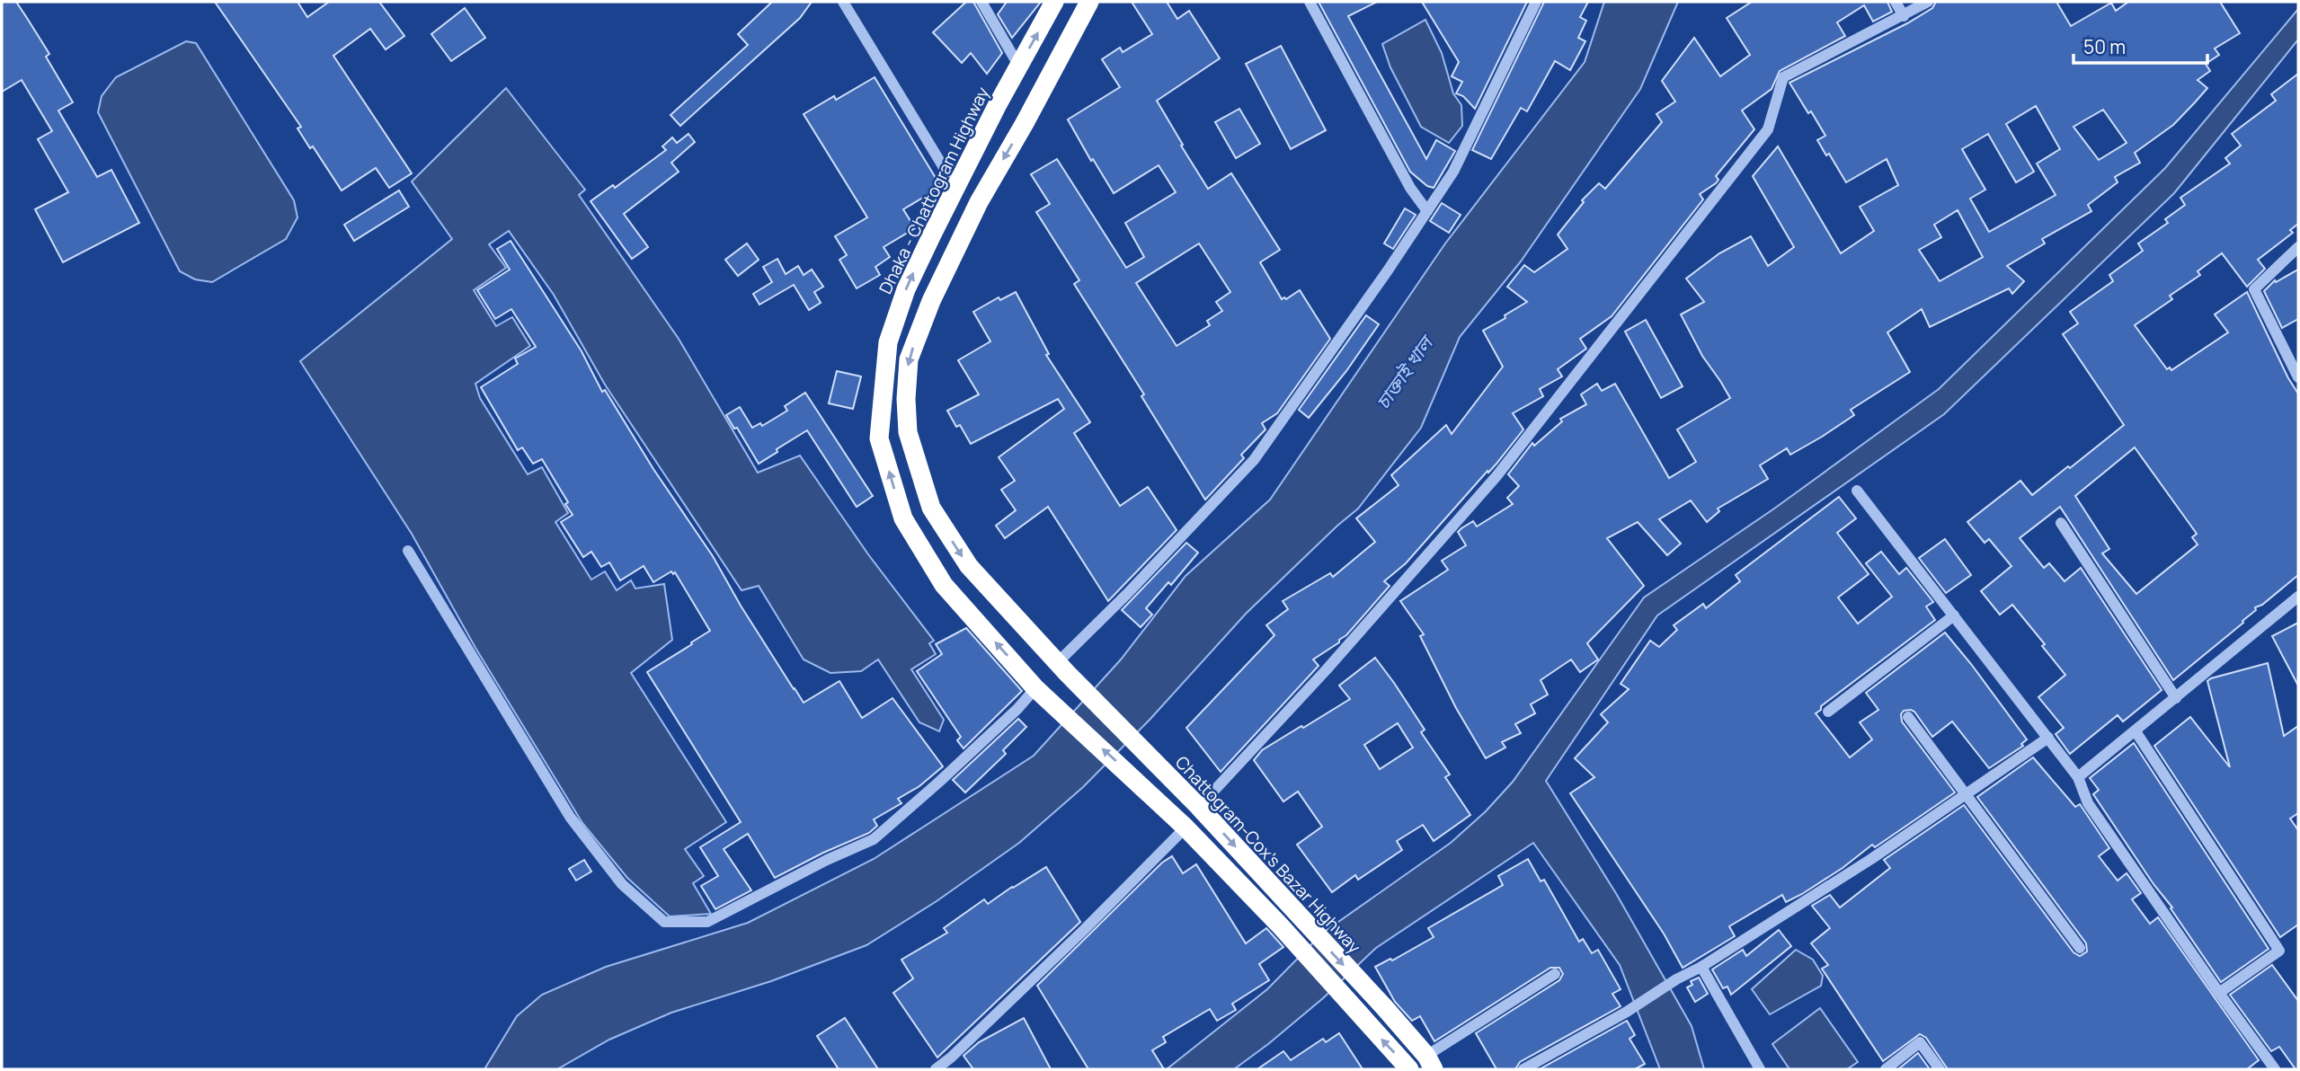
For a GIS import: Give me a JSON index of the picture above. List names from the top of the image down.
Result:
{
  "streets": {
    "highway": ["Dhaka - Chattogram Highway", "Chattogram-Cox's Bazar Highway"]
  },
  "one_way": ["Dhaka - Chattogram Highway"],
  "water": ["চাক্তাই খাল"],
  "scale_bar": "50 m"
}
